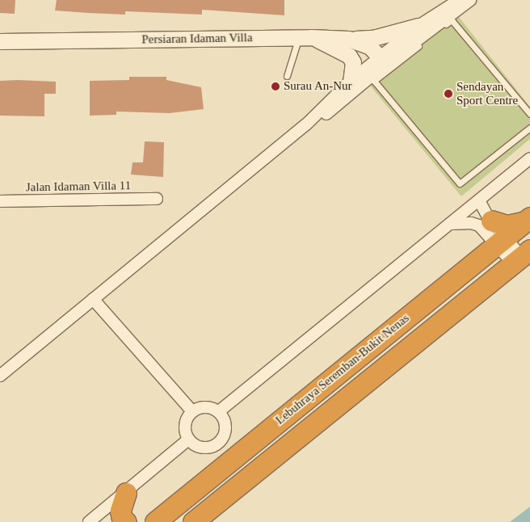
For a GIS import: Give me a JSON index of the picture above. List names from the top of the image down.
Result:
{
  "streets": {
    "highway": ["Lebuhraya Seremban-Bukit Nenas"],
    "street": ["Persiaran Idaman Villa", "Jalan Idaman Villa 11"]
  },
  "places": ["Surau An-Nur", "Sendayan Sport Centre"]
}
